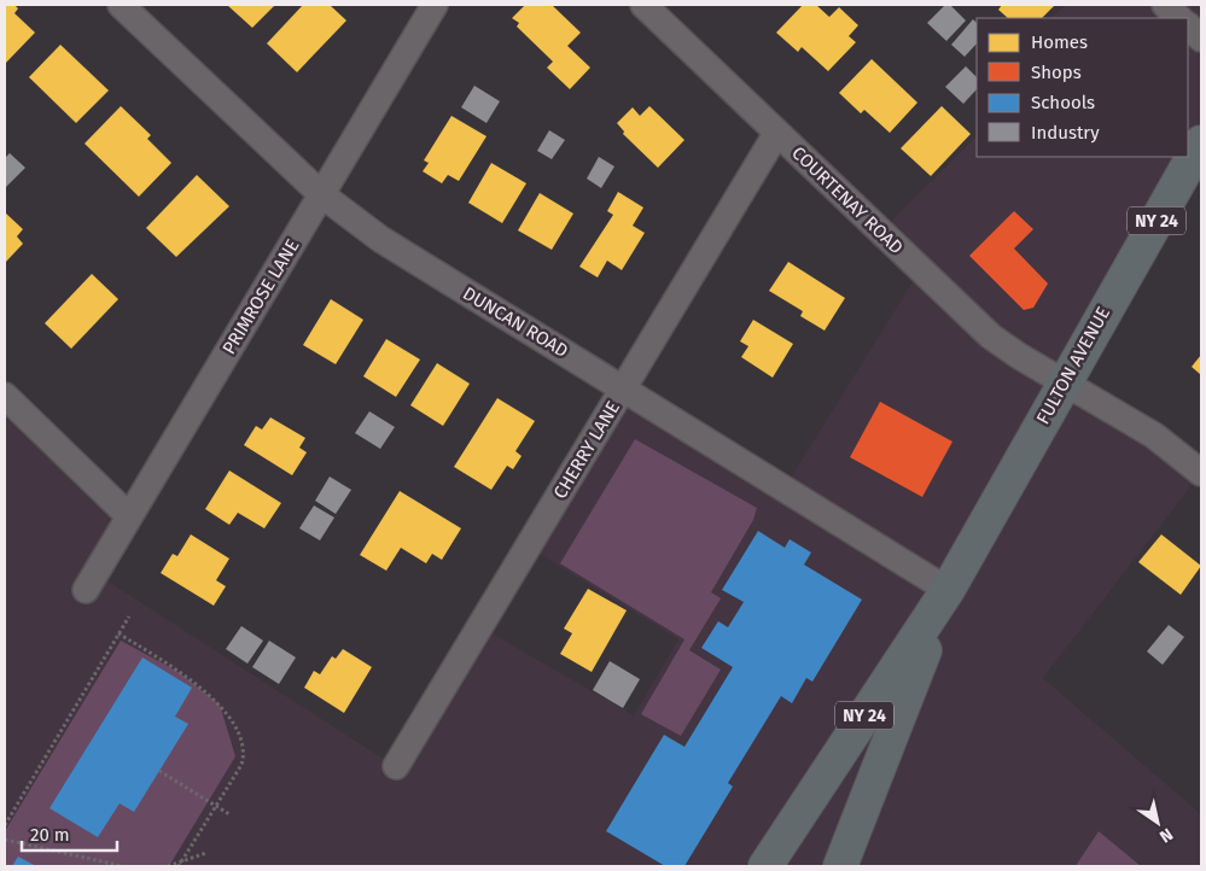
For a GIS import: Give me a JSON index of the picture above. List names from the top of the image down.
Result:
{
  "streets": {
    "main road": ["NY 24", "FULTON AVENUE"],
    "street": [
      "COURTENAY ROAD",
      "PRIMROSE LANE",
      "DUNCAN ROAD",
      "CHERRY LANE"
    ]
  },
  "crossings": [
    ["COURTENAY ROAD", "FULTON AVENUE"],
    ["COURTENAY ROAD", "CHERRY LANE"],
    ["NY 24", "DUNCAN ROAD"],
    ["NY 24", "FULTON AVENUE"],
    ["PRIMROSE LANE", "DUNCAN ROAD"],
    ["DUNCAN ROAD", "FULTON AVENUE"],
    ["DUNCAN ROAD", "CHERRY LANE"]
  ],
  "legend": [
    "Homes",
    "Shops",
    "Schools",
    "Industry"
  ],
  "scale_bar": "20 m",
  "north": "bottom right"
}
